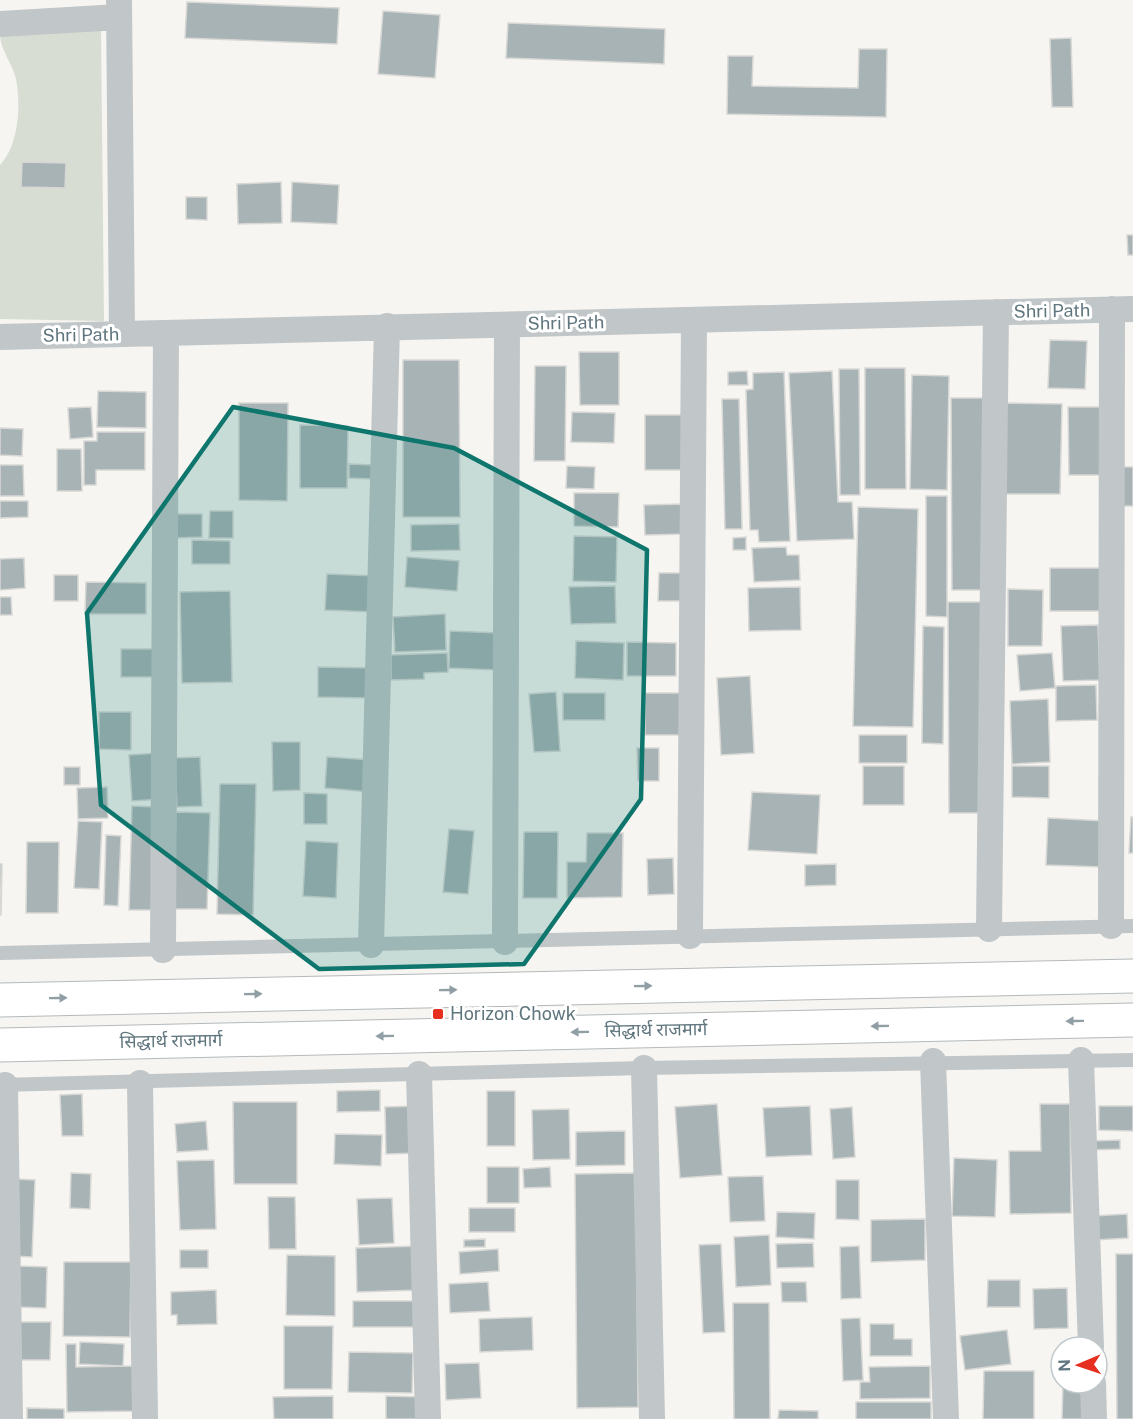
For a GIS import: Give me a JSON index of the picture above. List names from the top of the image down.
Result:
{
  "streets": {
    "highway": ["सिद्धार्थ राजमार्ग"],
    "street": ["Shri Path"]
  },
  "places": {
    "transit": ["Horizon Chowk"]
  },
  "north": "left"
}
